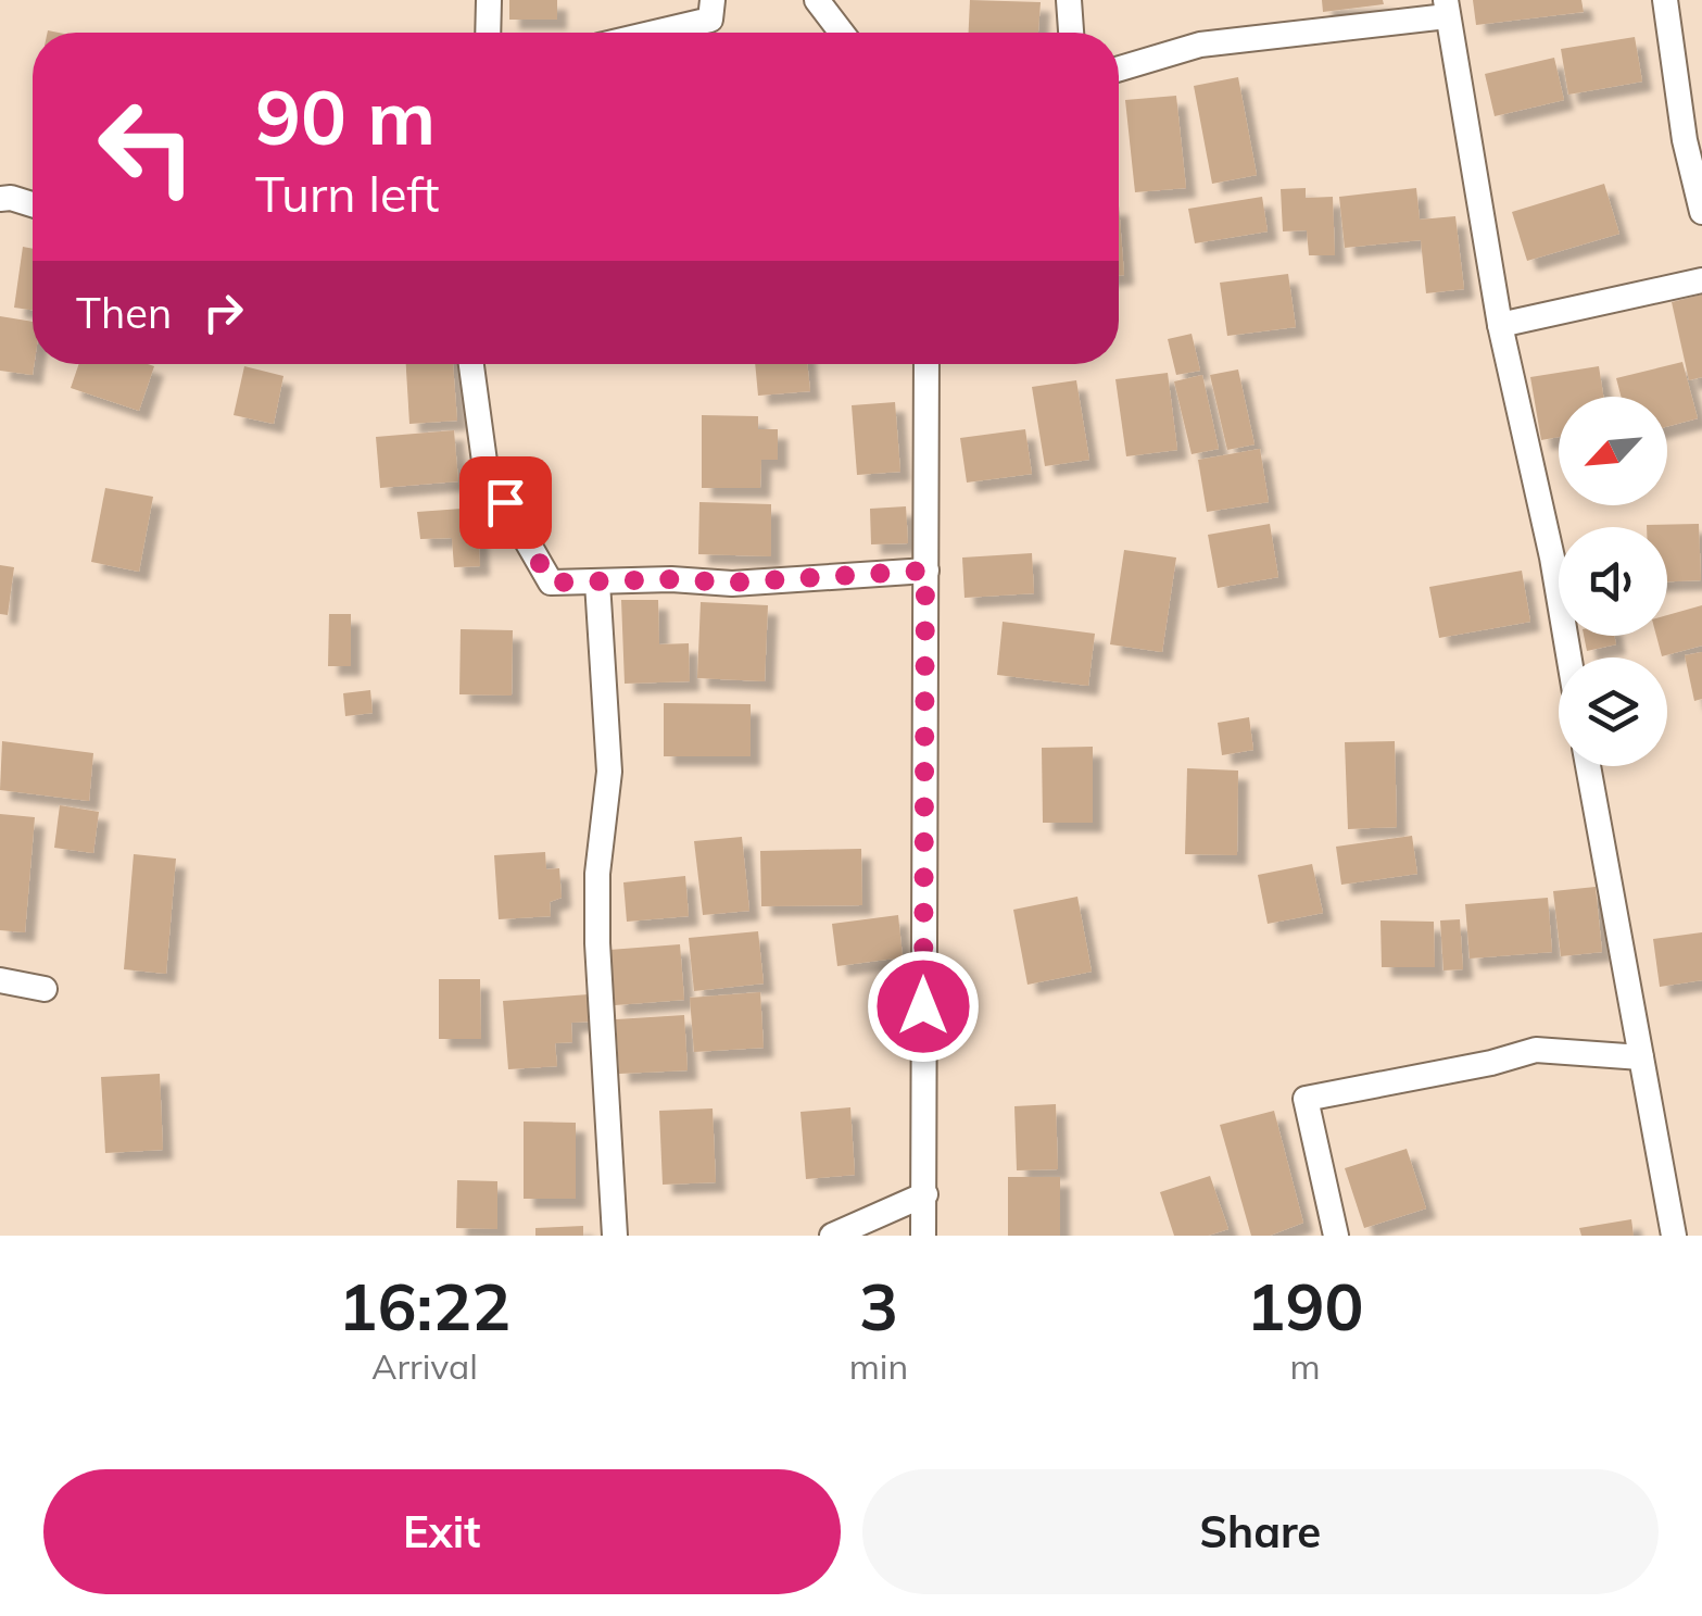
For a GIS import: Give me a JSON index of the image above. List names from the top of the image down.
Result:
{
  "north": "bottom left",
  "page": {
    "turn": ["90 m", "Turn left"],
    "then": "Then",
    "eta": [
      "16:22",
      "Arrival",
      "3",
      "min",
      "190",
      "m"
    ],
    "buttons": ["Exit", "Share"]
  }
}
